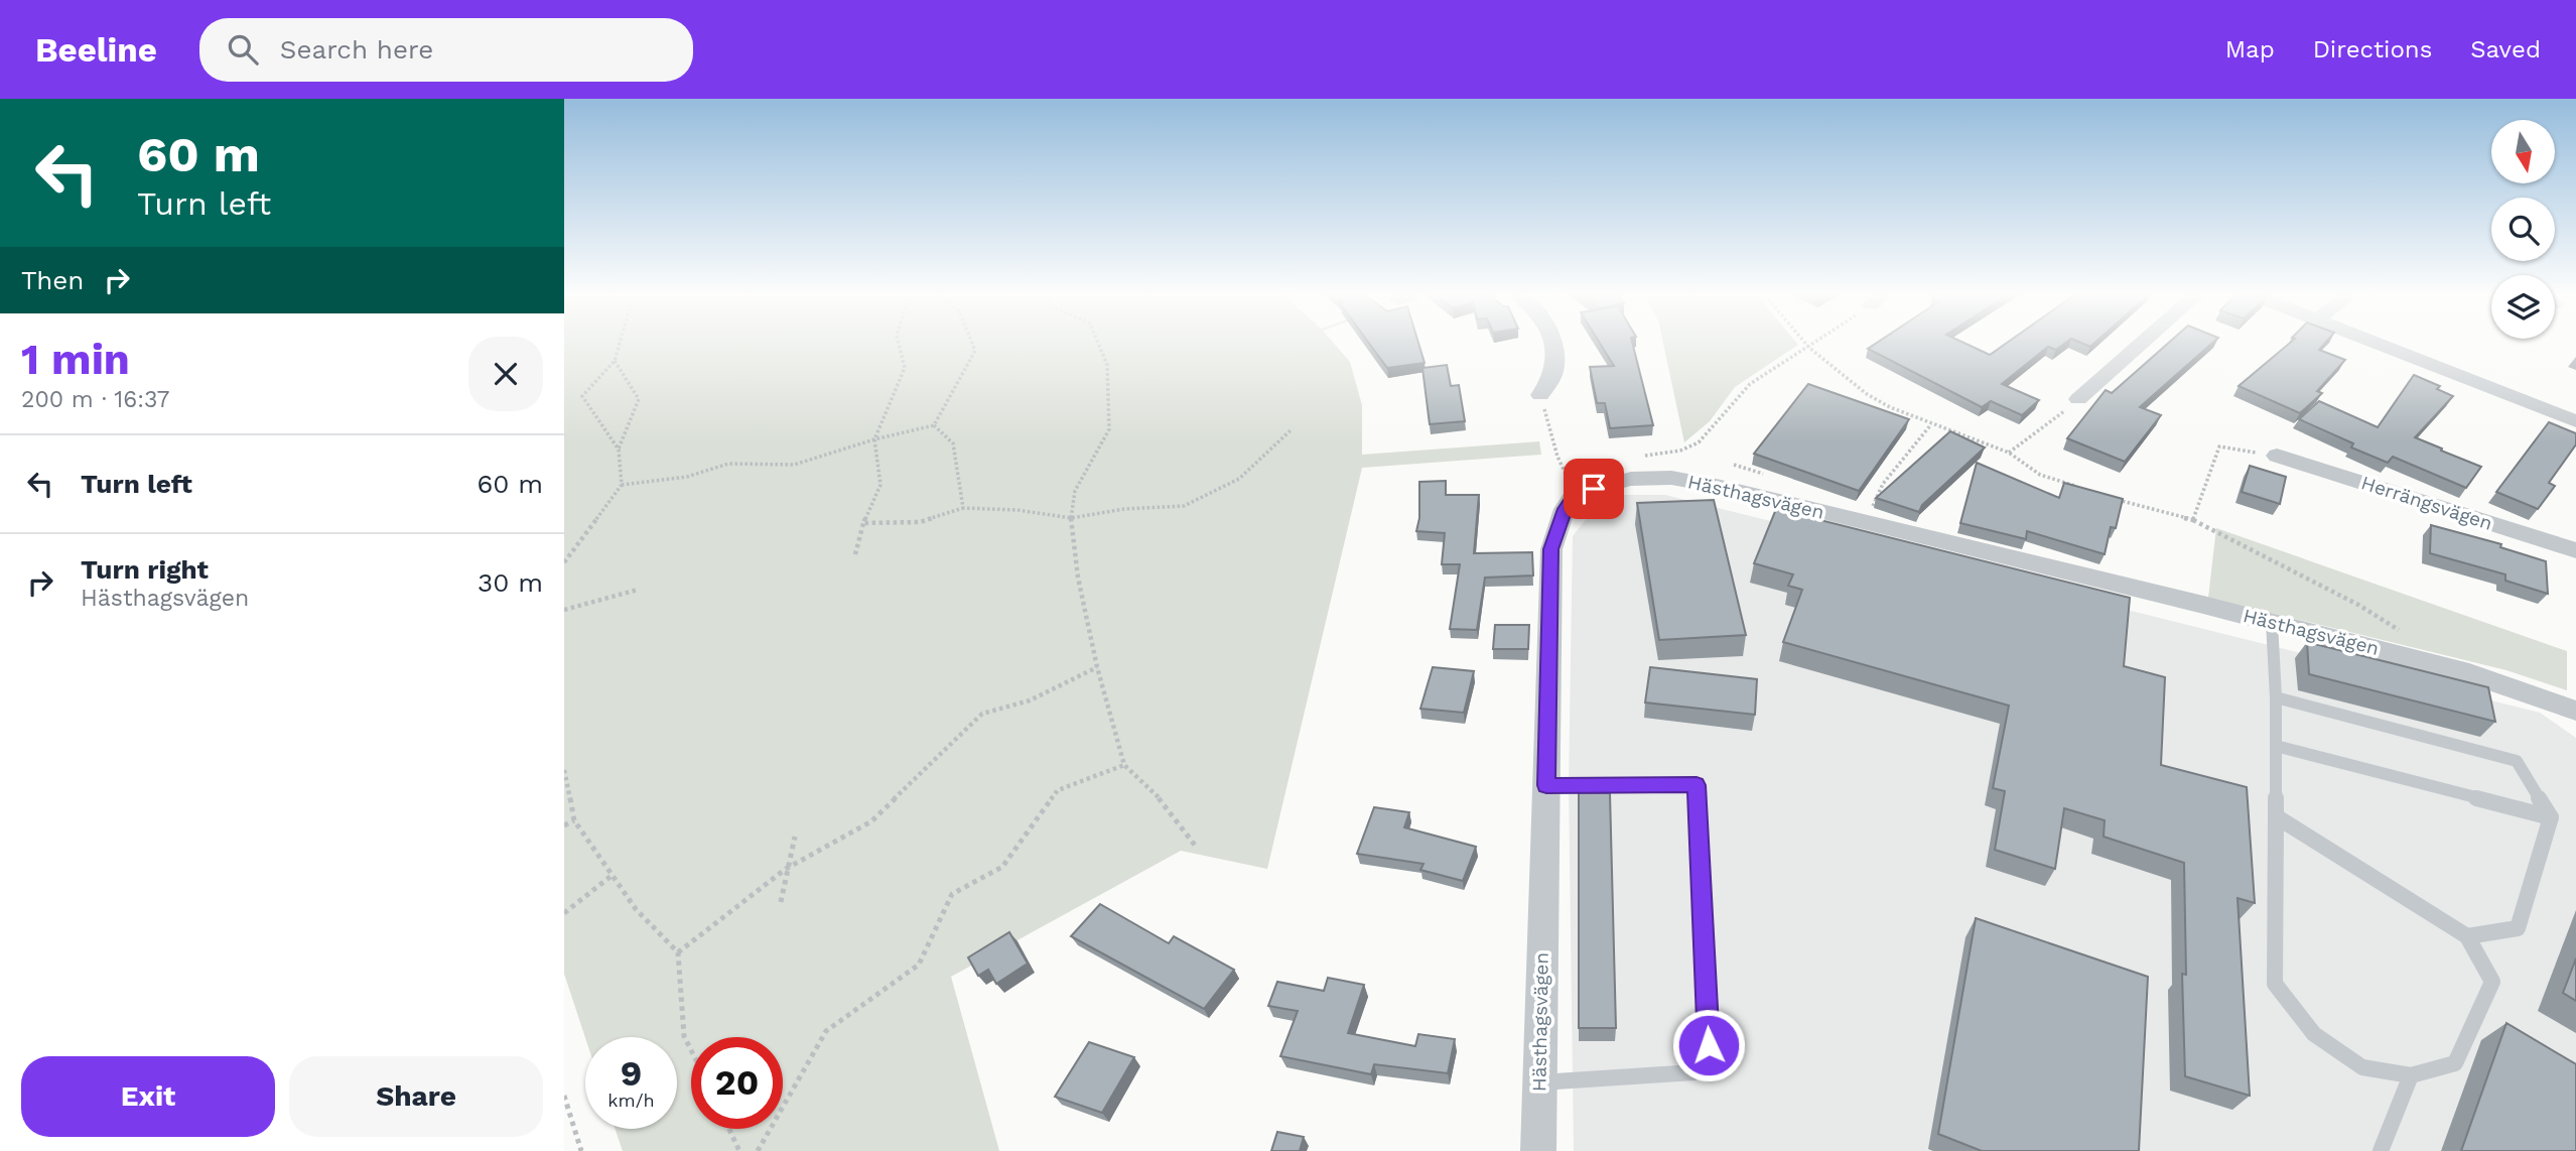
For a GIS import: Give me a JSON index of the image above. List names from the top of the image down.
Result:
{
  "streets": {
    "street": ["Hästhagsvägen", "Herrängsvägen"]
  },
  "north": "bottom",
  "page": {
    "header": "Beeline",
    "search": "Search here",
    "nav": ["Map", "Directions", "Saved"],
    "turn": ["60 m", "Turn left"],
    "then": "Then",
    "heading": ["1 min", "200 m · 16:37"],
    "list": [
      {
        "name": "Turn left",
        "value": "60 m"
      },
      {
        "name": "Turn right",
        "note": "Hästhagsvägen",
        "value": "30 m"
      }
    ],
    "speed": "9 km/h",
    "limit": "20",
    "buttons": ["Exit", "Share"]
  }
}
